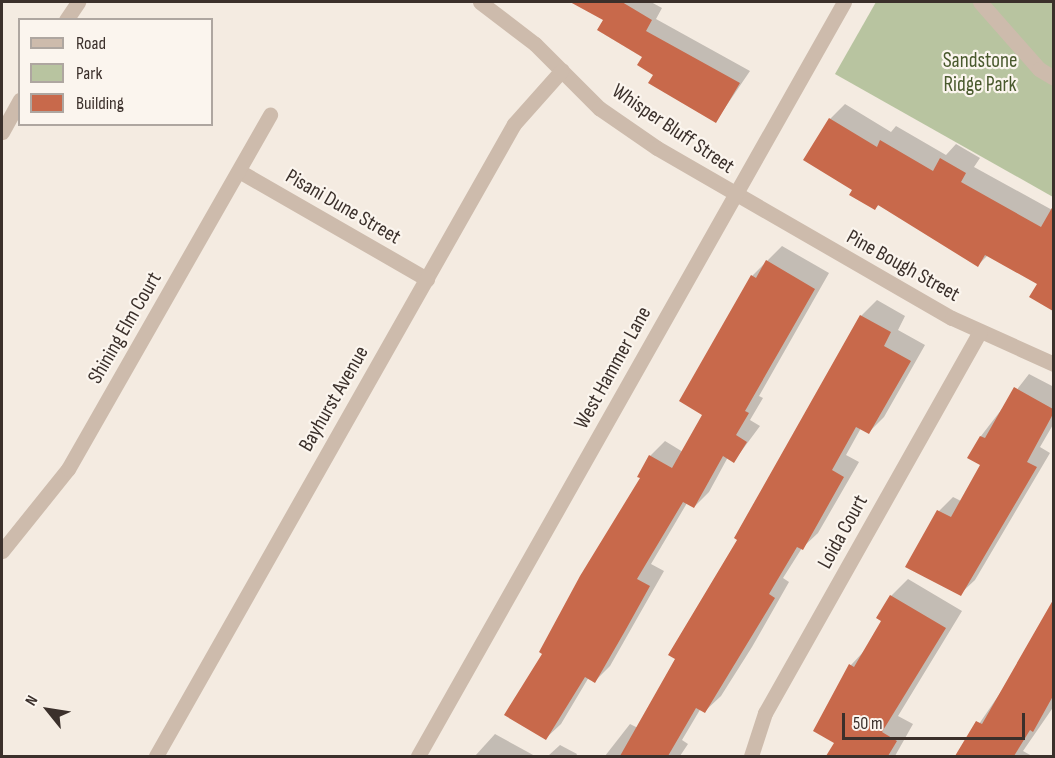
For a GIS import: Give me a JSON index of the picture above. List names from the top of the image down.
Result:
{
  "streets": {
    "street": [
      "Whisper Bluff Street",
      "Pisani Dune Street",
      "Pine Bough Street",
      "Shining Elm Court",
      "West Hammer Lane",
      "Bayhurst Avenue",
      "Loida Court"
    ]
  },
  "crossings": [
    ["Whisper Bluff Street", "Pine Bough Street"],
    ["Whisper Bluff Street", "West Hammer Lane"],
    ["Whisper Bluff Street", "Bayhurst Avenue"],
    ["Pisani Dune Street", "Shining Elm Court"],
    ["Pisani Dune Street", "Bayhurst Avenue"],
    ["Pine Bough Street", "West Hammer Lane"],
    ["Pine Bough Street", "Loida Court"]
  ],
  "parks": ["Sandstone Ridge Park"],
  "legend": ["Road", "Park", "Building"],
  "scale_bar": "50 m",
  "north": "top left"
}
